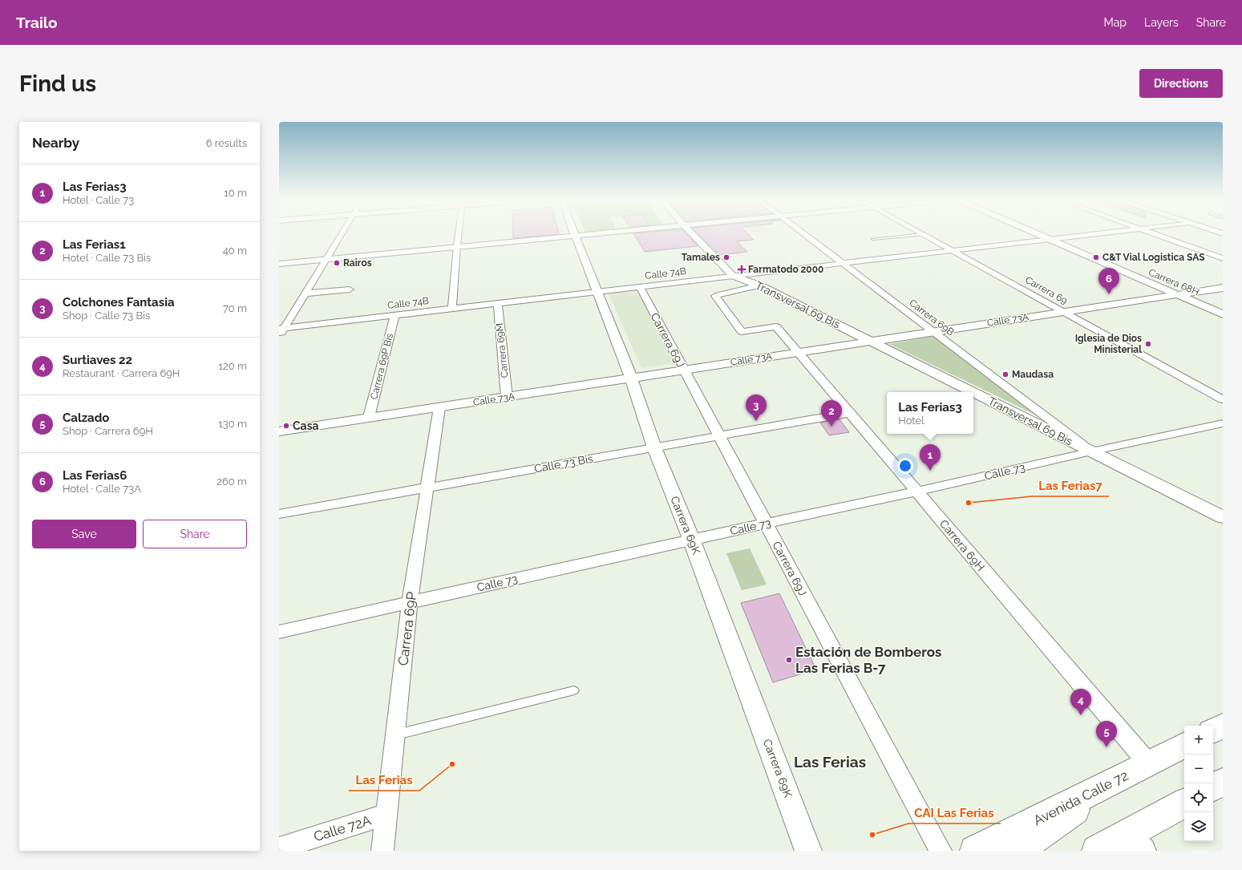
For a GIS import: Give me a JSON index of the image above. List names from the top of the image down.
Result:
{
  "streets": {
    "main road": ["Avenida Calle 72"],
    "street": [
      "Calle 74B",
      "Carrera 68H",
      "Carrera 69",
      "Transversal 69 Bis",
      "Carrera 69B",
      "Calle 73A",
      "Carrera 69J",
      "Carrera 69M",
      "Carrera 69P Bis",
      "Calle 73 Bis",
      "Calle 73",
      "Carrera 69K",
      "Carrera 69H",
      "Carrera 69P",
      "Calle 72A"
    ]
  },
  "crossings": [
    ["Calle 74B", "Carrera 68H"],
    ["Calle 74B", "Carrera 69"],
    ["Calle 74B", "Transversal 69 Bis"],
    ["Calle 74B", "Carrera 69B"],
    ["Calle 74B", "Carrera 69J"],
    ["Calle 74B", "Carrera 69M"],
    ["Calle 74B", "Carrera 69P Bis"],
    ["Calle 74B", "Carrera 69K"],
    ["Carrera 68H", "Calle 73A"],
    ["Carrera 69", "Calle 73A"],
    ["Transversal 69 Bis", "Carrera 69B"],
    ["Transversal 69 Bis", "Calle 73A"],
    ["Transversal 69 Bis", "Calle 73"],
    ["Carrera 69B", "Calle 73A"],
    ["Carrera 69B", "Calle 73"],
    ["Calle 73A", "Carrera 69J"],
    ["Calle 73A", "Carrera 69M"],
    ["Calle 73A", "Carrera 69P Bis"],
    ["Calle 73A", "Carrera 69K"],
    ["Calle 73A", "Carrera 69H"],
    ["Calle 73A", "Carrera 69P"],
    ["Carrera 69J", "Calle 73 Bis"],
    ["Carrera 69J", "Calle 73"],
    ["Calle 73 Bis", "Carrera 69K"],
    ["Calle 73 Bis", "Carrera 69H"],
    ["Calle 73 Bis", "Carrera 69P"],
    ["Calle 73", "Carrera 69K"],
    ["Calle 73", "Carrera 69H"],
    ["Calle 73", "Carrera 69P"],
    ["Carrera 69H", "Avenida Calle 72"],
    ["Carrera 69P", "Calle 72A"]
  ],
  "districts": ["Las Ferias"],
  "places": {
    "other": [
      "Tamales",
      "C&T Vial Logistica SAS",
      "Rairos",
      "Iglesia de Dios Ministerial",
      "Maudasa",
      "Casa",
      "Las Ferias7",
      "Estación de Bomberos Las Ferias B-7",
      "Las Ferias",
      "CAI Las Ferias"
    ],
    "health": ["Farmatodo 2000"]
  },
  "page": {
    "header": "Trailo",
    "nav": ["Map", "Layers", "Share"],
    "buttons": [
      "Directions",
      ["Save", "Share"]
    ],
    "title": "Find us",
    "heading": ["Nearby", "6 results"],
    "list": [
      {
        "mark": "1",
        "name": "Las Ferias3",
        "note": "Hotel · Calle 73",
        "value": "10 m"
      },
      {
        "mark": "2",
        "name": "Las Ferias1",
        "note": "Hotel · Calle 73 Bis",
        "value": "40 m"
      },
      {
        "mark": "3",
        "name": "Colchones Fantasia",
        "note": "Shop · Calle 73 Bis",
        "value": "70 m"
      },
      {
        "mark": "4",
        "name": "Surtiaves 22",
        "note": "Restaurant · Carrera 69H",
        "value": "120 m"
      },
      {
        "mark": "5",
        "name": "Calzado",
        "note": "Shop · Carrera 69H",
        "value": "130 m"
      },
      {
        "mark": "6",
        "name": "Las Ferias6",
        "note": "Hotel · Calle 73A",
        "value": "260 m"
      }
    ],
    "pins": [
      "6",
      "3",
      "2",
      "1",
      "4",
      "5"
    ],
    "popup": ["Las Ferias3", "Hotel"],
    "map_buttons": ["+", "−"]
  }
}
